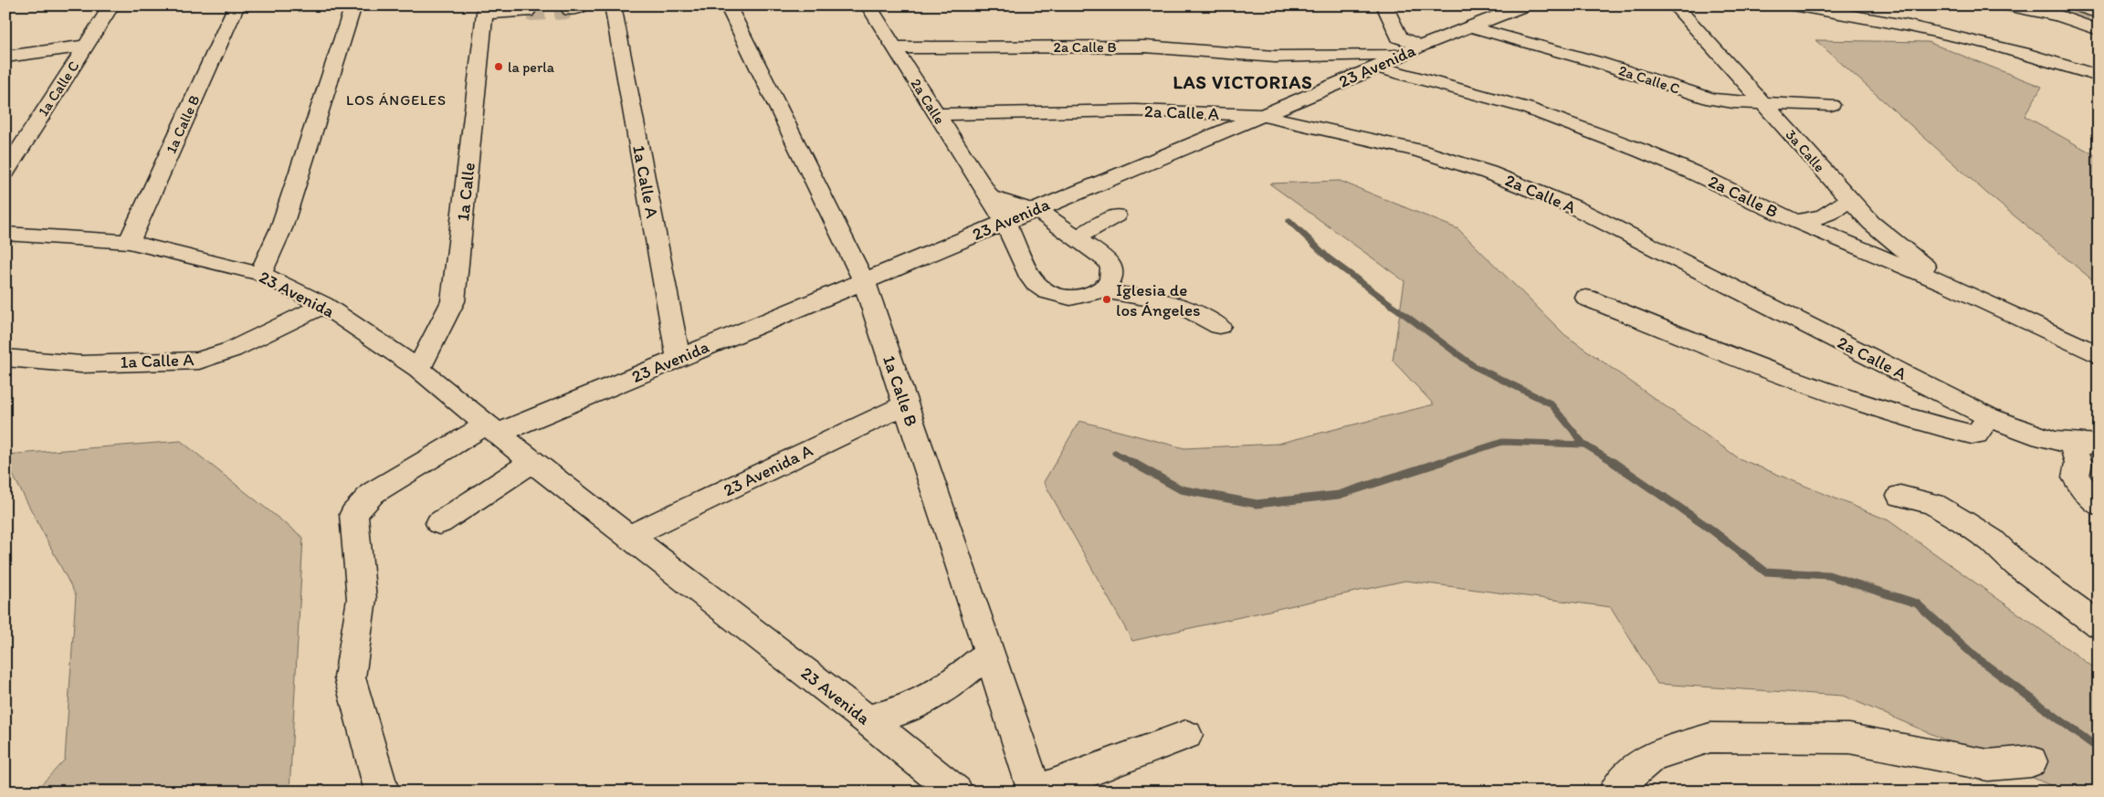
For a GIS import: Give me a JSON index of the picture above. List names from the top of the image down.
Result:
{
  "streets": {
    "main road": [
      "2a Calle B",
      "23 Avenida",
      "2a Calle C",
      "1a Calle C",
      "2a Calle",
      "2a Calle A",
      "1a Calle B",
      "3a Calle",
      "1a Calle A",
      "1a Calle",
      "23 Avenida A"
    ]
  },
  "crossings": [
    ["2a Calle B", "23 Avenida"],
    ["2a Calle B", "2a Calle"],
    ["2a Calle B", "3a Calle"],
    ["23 Avenida", "2a Calle C"],
    ["23 Avenida", "2a Calle"],
    ["23 Avenida", "2a Calle A"],
    ["23 Avenida", "1a Calle B"],
    ["23 Avenida", "1a Calle A"],
    ["23 Avenida", "1a Calle"],
    ["23 Avenida", "23 Avenida A"],
    ["2a Calle C", "3a Calle"],
    ["2a Calle", "2a Calle A"],
    ["1a Calle B", "23 Avenida A"]
  ],
  "districts": ["LAS VICTORIAS", "LOS ÁNGELES"],
  "places": ["la perla", "Iglesia de los Ángeles"]
}
